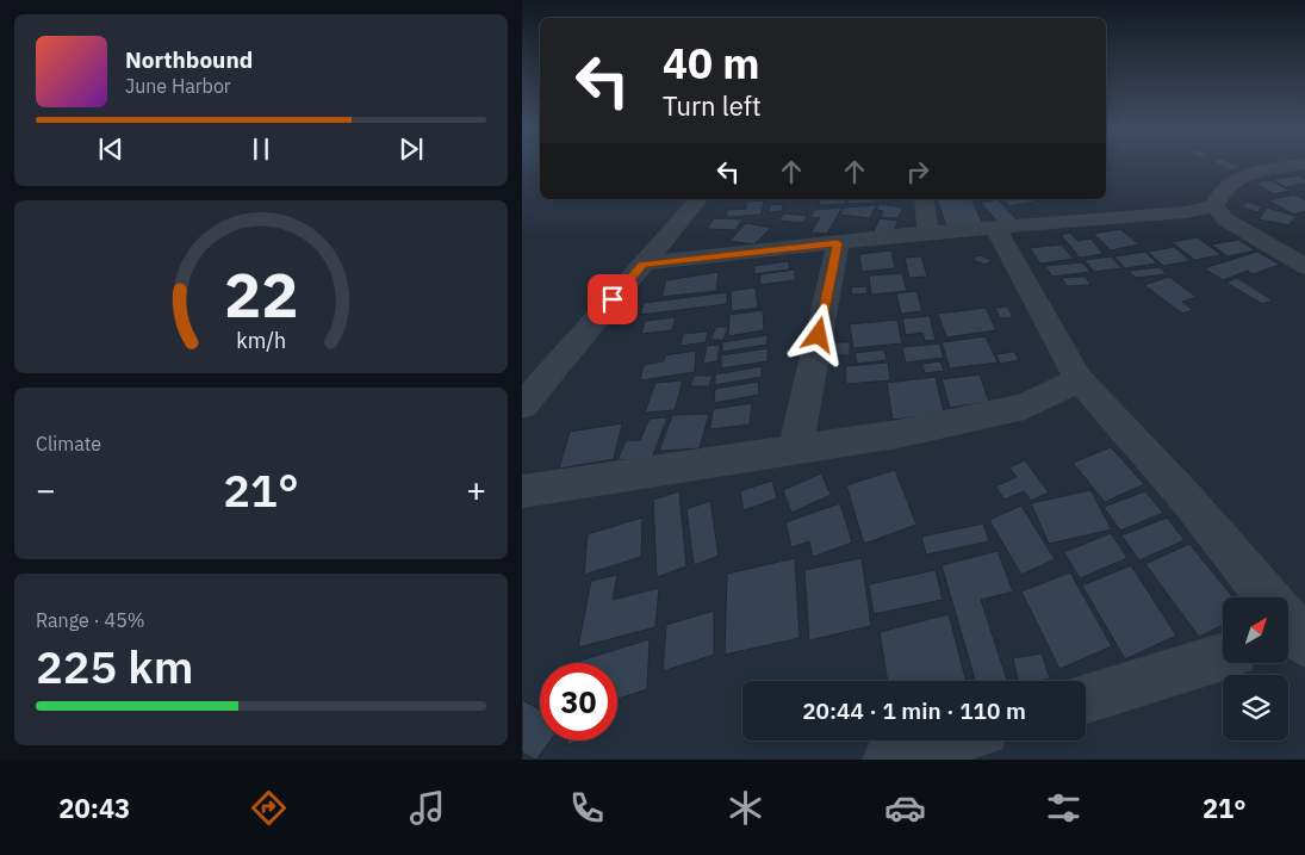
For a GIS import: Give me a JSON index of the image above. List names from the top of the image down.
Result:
{
  "north": "top right",
  "page": {
    "turn": ["40 m", "Turn left"],
    "song": ["Northbound", "June Harbor"],
    "tile": [
      "Climate",
      ["Range · 45%", "225 km"]
    ],
    "heat": ["−", "21°", "+"],
    "limit": "30",
    "trip": "20:44 · 1 min · 110 m",
    "tabs": ["20:43", "21°"],
    "gauge": ["22", "km/h"]
  }
}
